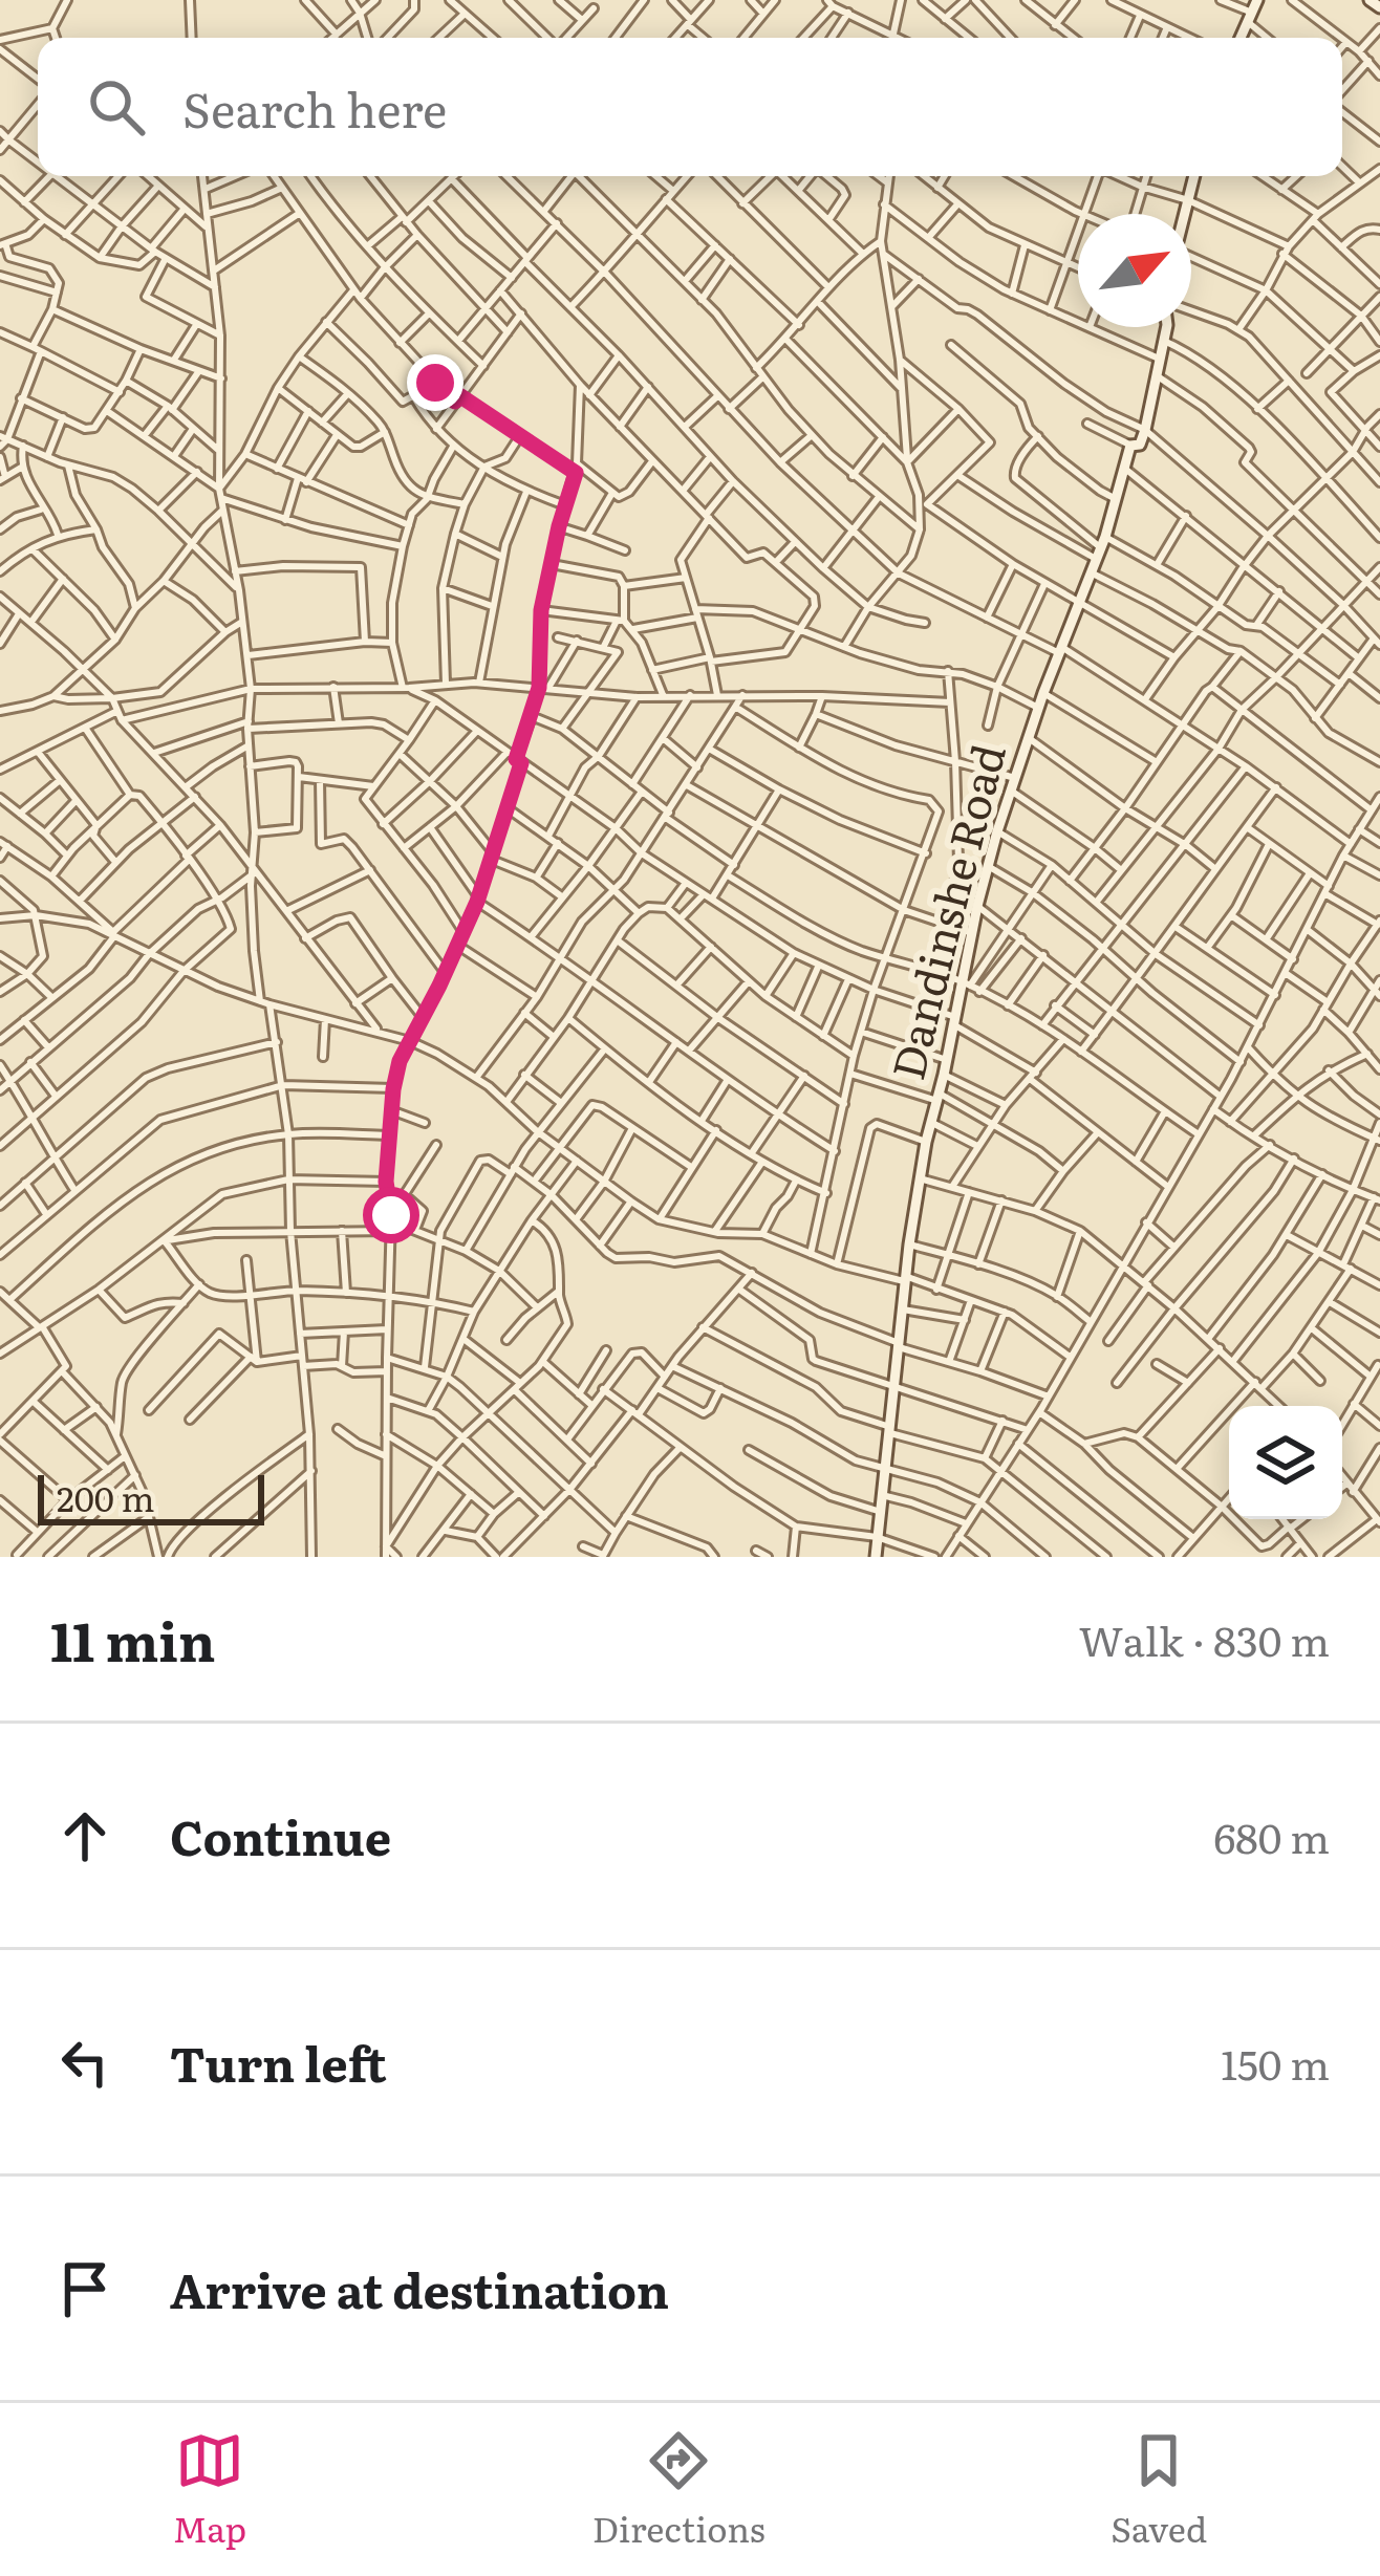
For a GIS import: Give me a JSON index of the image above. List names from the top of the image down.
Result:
{
  "streets": {
    "street": ["Dandinshe Road"]
  },
  "scale_bar": "200 m",
  "north": "top right",
  "page": {
    "search": "Search here",
    "scale": "200 m",
    "heading": ["11 min", "Walk · 830 m"],
    "list": [
      ["Continue", "680 m"],
      ["Turn left", "150 m"],
      "Arrive at destination"
    ],
    "nav": ["Map", "Directions", "Saved"]
  }
}
